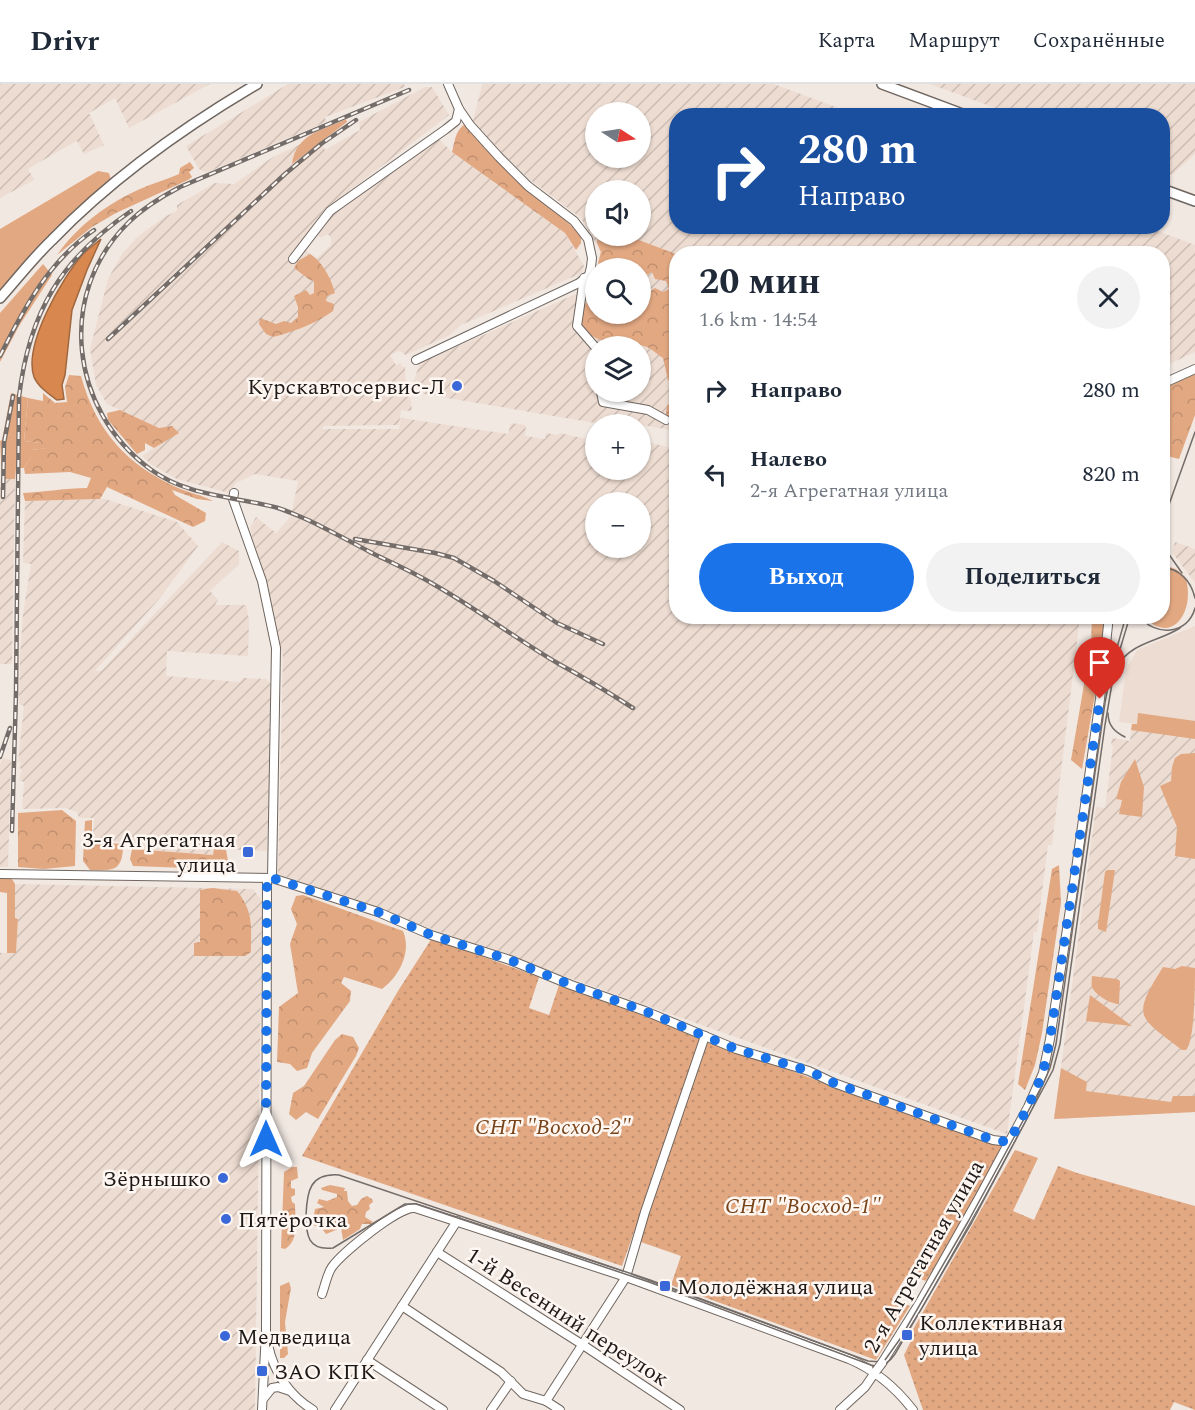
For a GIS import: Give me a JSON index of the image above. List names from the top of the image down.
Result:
{
  "streets": {
    "street": ["2-я Агрегатная улица", "1-й Весенний переулок"]
  },
  "parks": ["СНТ \"Восход-2\"", "СНТ \"Восход-1\""],
  "places": {
    "other": [
      "Курскавтосервис-Л",
      "Зёрнышко",
      "Пятёрочка",
      "Медведица"
    ],
    "transit": [
      "3-я Агрегатная улица",
      "Молодёжная улица",
      "Коллективная улица",
      "ЗАО КПК"
    ]
  },
  "north": "right",
  "page": {
    "header": "Drivr",
    "nav": ["Карта", "Маршрут", "Сохранённые"],
    "map_buttons": ["+", "−"],
    "turn": ["280 m", "Направо"],
    "heading": ["20 мин", "1.6 km · 14:54"],
    "list": [
      {
        "name": "Направо",
        "value": "280 m"
      },
      {
        "name": "Налево",
        "note": "2-я Агрегатная улица",
        "value": "820 m"
      }
    ],
    "buttons": ["Выход", "Поделиться"]
  }
}
